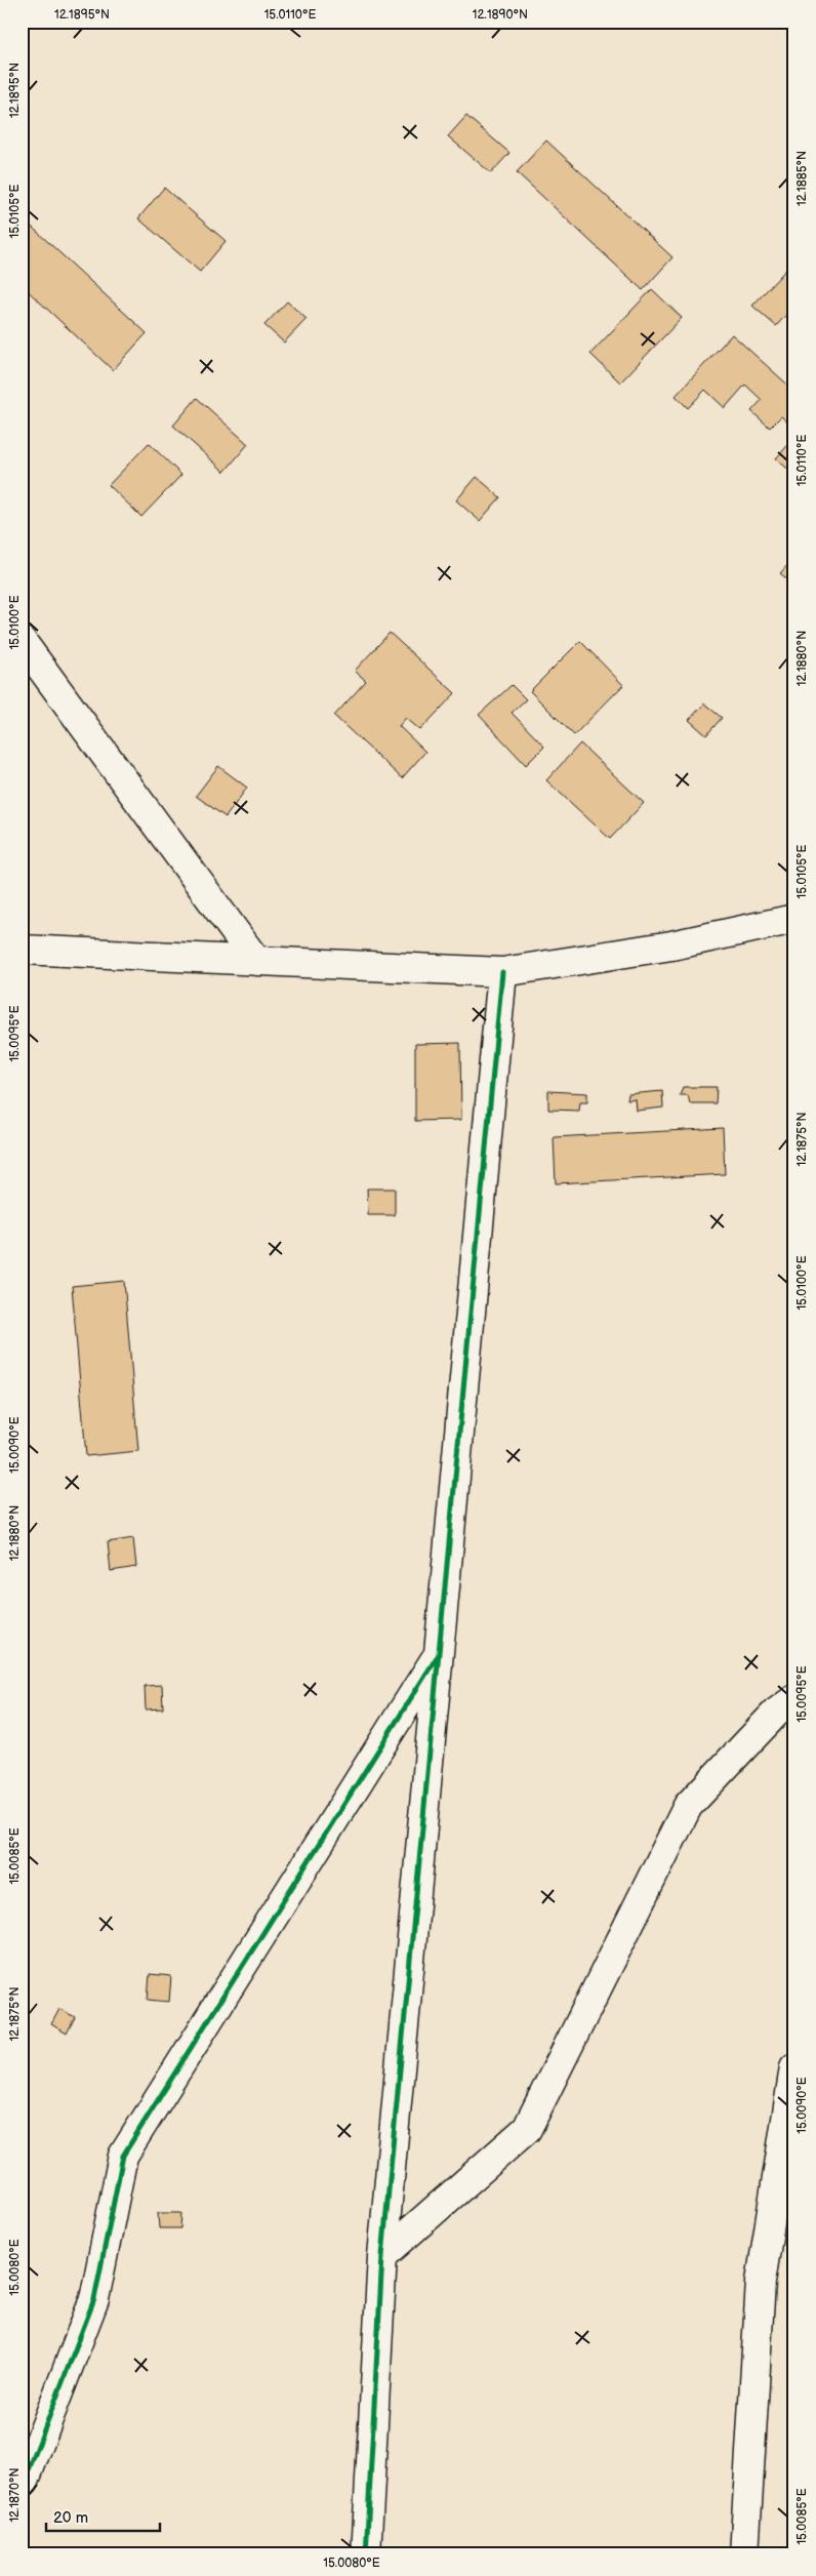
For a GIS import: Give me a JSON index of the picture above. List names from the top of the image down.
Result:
{
  "scale_bar": "20 m",
  "coordinates": [
    "12.1895°N",
    "15.0110°E",
    "12.1890°N",
    "12.1885°N",
    "15.0105°E",
    "15.0100°E",
    "12.1880°N",
    "15.0095°E",
    "12.1875°N",
    "15.0090°E",
    "15.0085°E",
    "15.0080°E",
    "12.1870°N"
  ]
}
